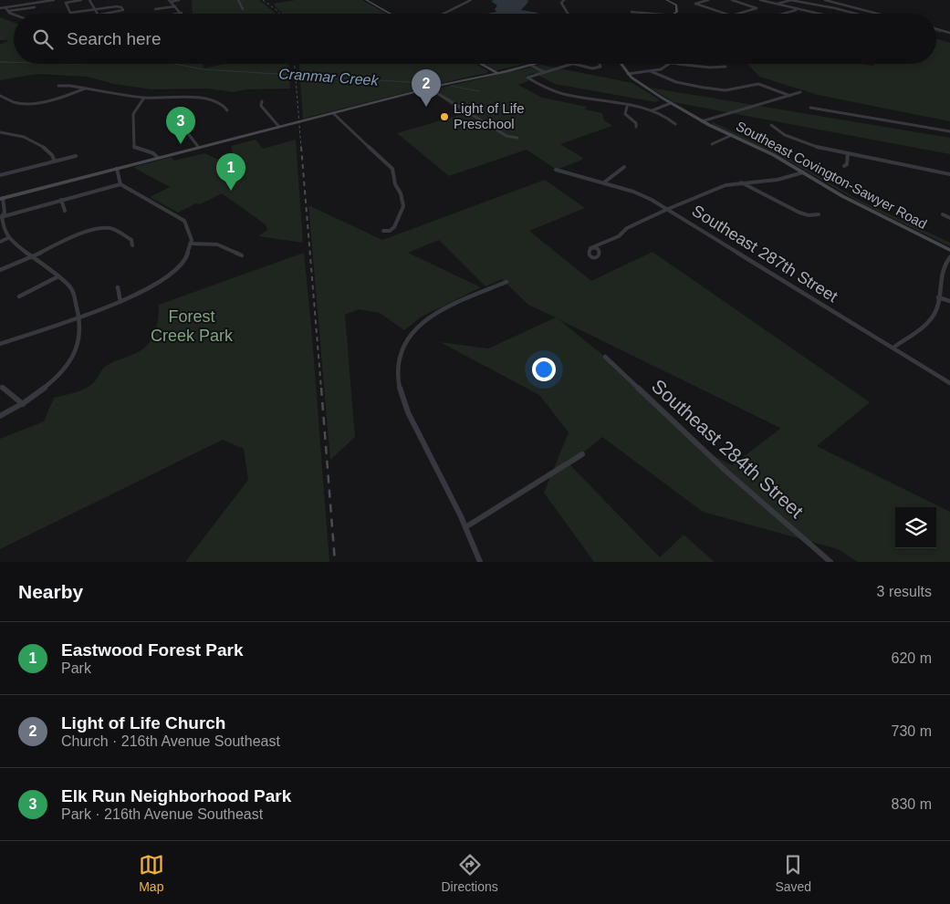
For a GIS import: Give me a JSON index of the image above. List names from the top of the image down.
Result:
{
  "streets": {
    "street": ["Southeast Covington-Sawyer Road", "Southeast 287th Street", "Southeast 284th Street"]
  },
  "water": ["Cranmar Creek"],
  "parks": ["Forest Creek Park"],
  "places": ["Light of Life Preschool"],
  "page": {
    "search": "Search here",
    "pins": ["2", "3", "1"],
    "heading": ["Nearby", "3 results"],
    "list": [
      {
        "mark": "1",
        "name": "Eastwood Forest Park",
        "note": "Park",
        "value": "620 m"
      },
      {
        "mark": "2",
        "name": "Light of Life Church",
        "note": "Church · 216th Avenue Southeast",
        "value": "730 m"
      },
      {
        "mark": "3",
        "name": "Elk Run Neighborhood Park",
        "note": "Park · 216th Avenue Southeast",
        "value": "830 m"
      }
    ],
    "nav": ["Map", "Directions", "Saved"]
  }
}
